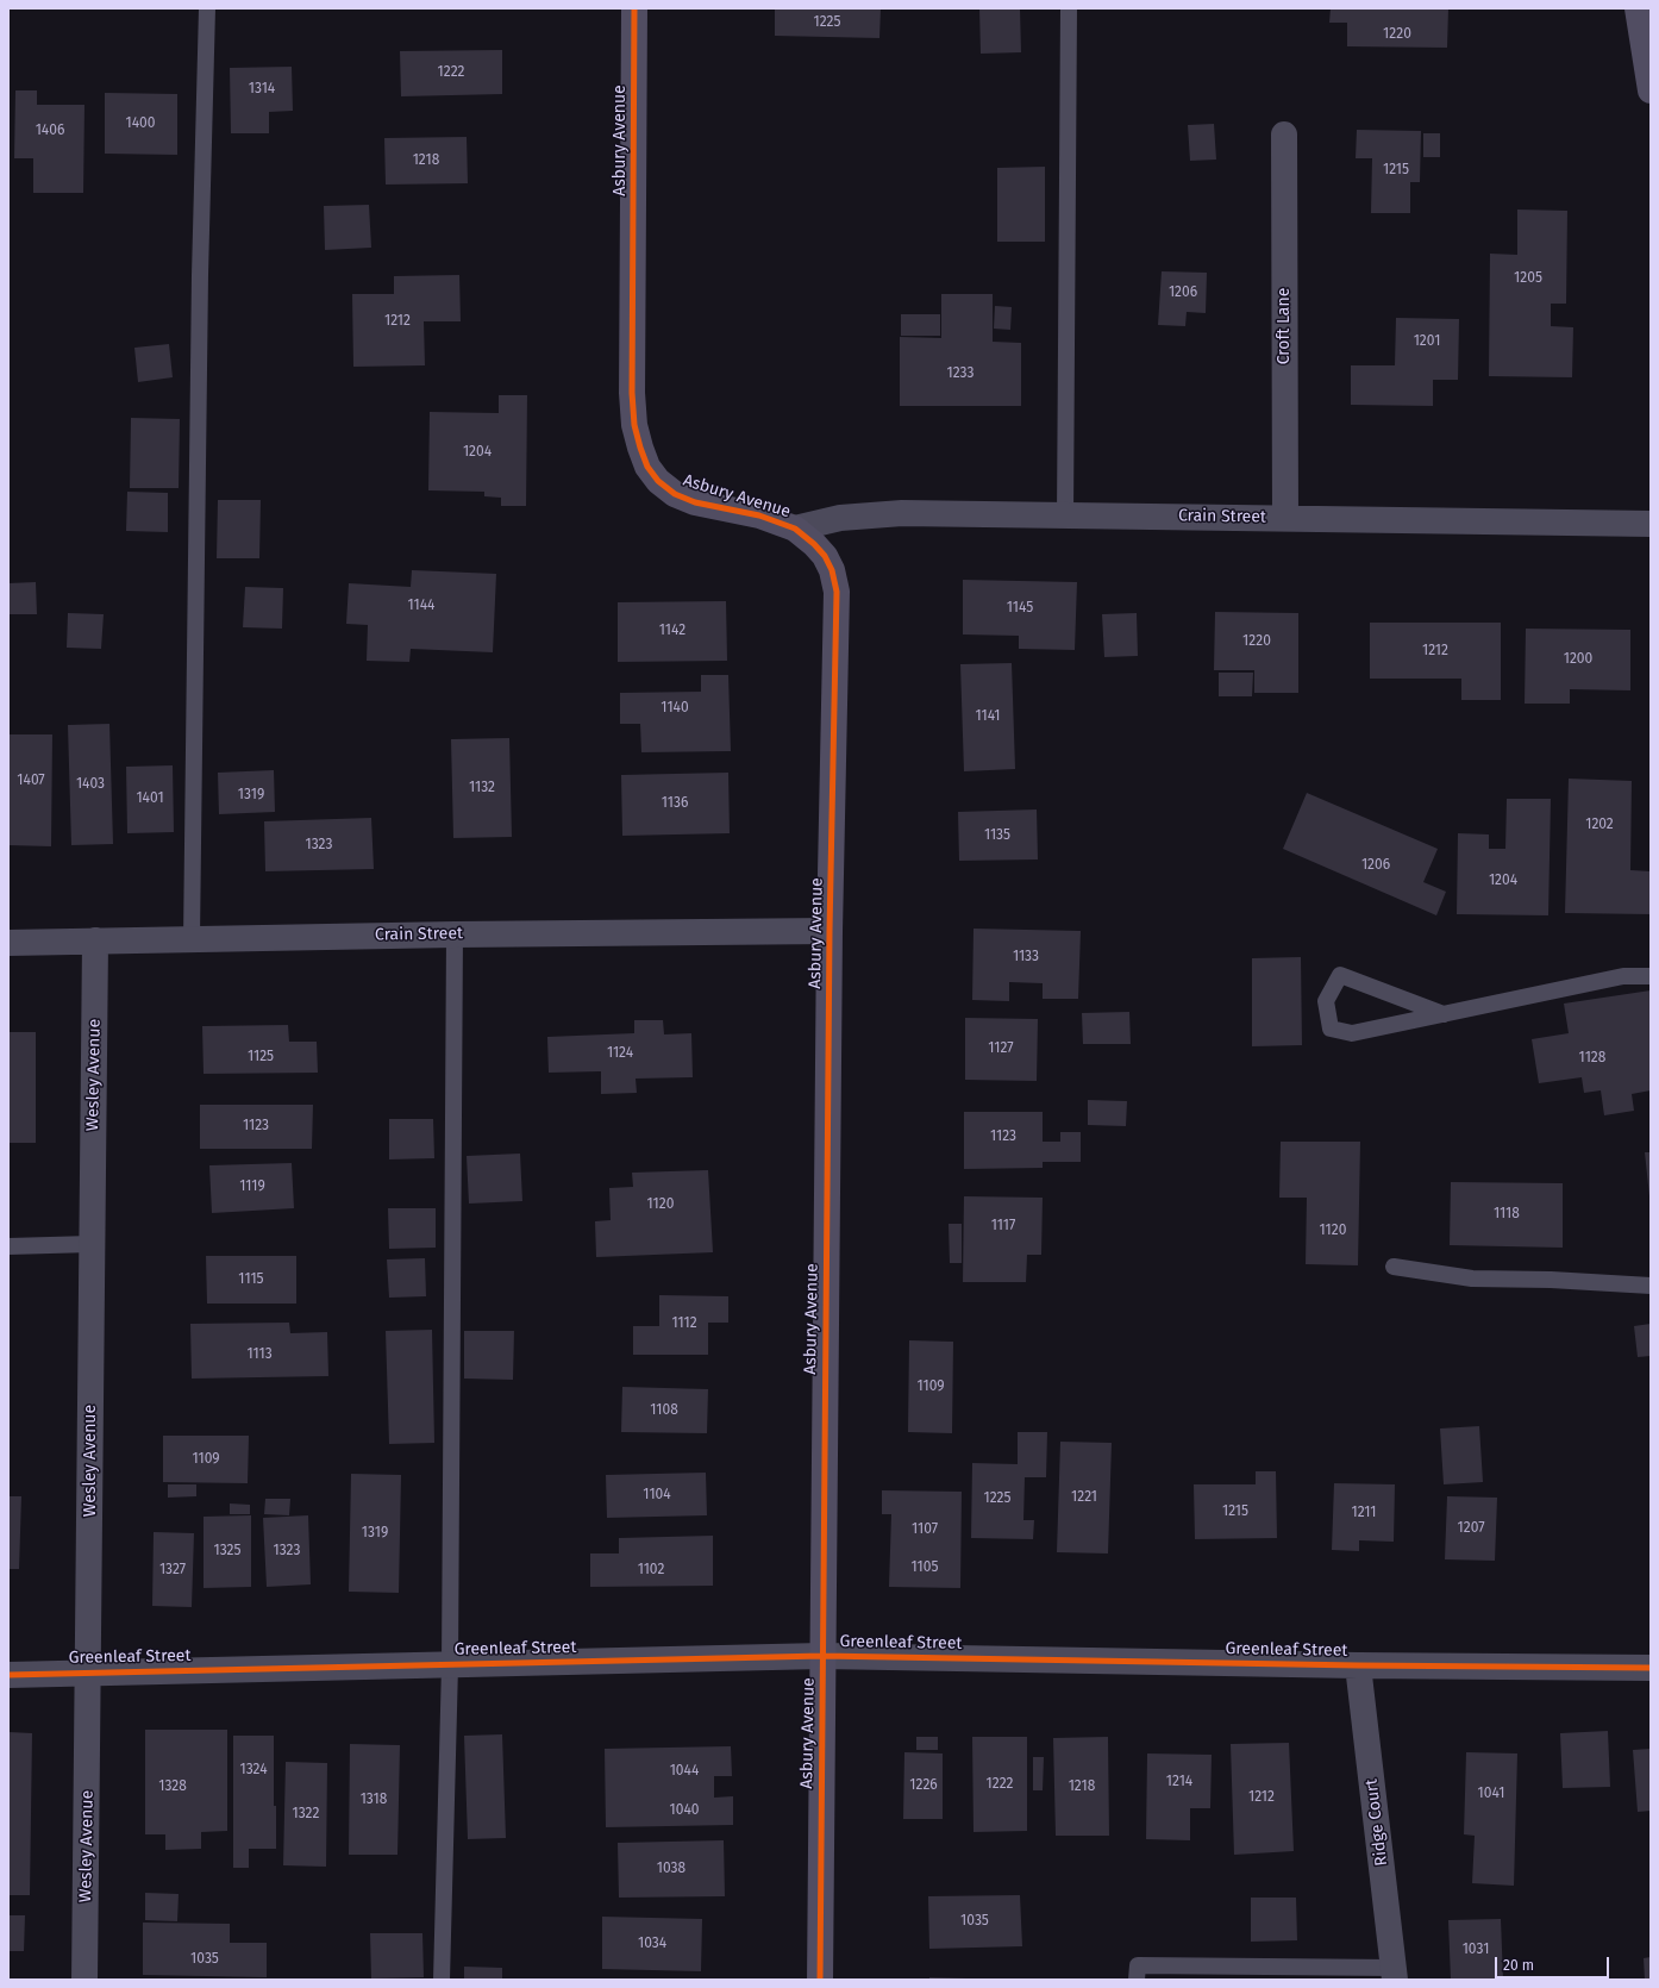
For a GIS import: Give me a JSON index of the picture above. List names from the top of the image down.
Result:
{
  "streets": {
    "main road": ["Asbury Avenue"],
    "street": [
      "Croft Lane",
      "Crain Street",
      "Wesley Avenue",
      "Greenleaf Street",
      "Ridge Court"
    ]
  },
  "crossings": [
    ["Asbury Avenue", "Crain Street"],
    ["Asbury Avenue", "Greenleaf Street"],
    ["Croft Lane", "Crain Street"],
    ["Crain Street", "Wesley Avenue"],
    ["Wesley Avenue", "Greenleaf Street"],
    ["Greenleaf Street", "Ridge Court"]
  ],
  "house_numbers": [
    "1225",
    "1220",
    "1222",
    "1314",
    "1400",
    "1406",
    "1218",
    "1215",
    "1205",
    "1206",
    "1212",
    "1201",
    "1233",
    "1204",
    "1144",
    "1145",
    "1142",
    "1220",
    "1212",
    "1200",
    "1140",
    "1141",
    "1407",
    "1403",
    "1132",
    "1319",
    "1401",
    "1136",
    "1202",
    "1135",
    "1323",
    "1206",
    "1204",
    "1133",
    "1127",
    "1124",
    "1125",
    "1128",
    "1123",
    "1123",
    "1119",
    "1120",
    "1118",
    "1117",
    "1120",
    "1115",
    "1112",
    "1113",
    "1109",
    "1108",
    "1109",
    "1104",
    "1221",
    "1225",
    "1215",
    "1211",
    "1207",
    "1107",
    "1319",
    "1325",
    "1323",
    "1105",
    "1327",
    "1102",
    "1324",
    "1044",
    "1214",
    "1222",
    "1226",
    "1328",
    "1218",
    "1041",
    "1212",
    "1318",
    "1040",
    "1322",
    "1038",
    "1035",
    "1034",
    "1031",
    "1035"
  ],
  "scale_bar": "20 m"
}
